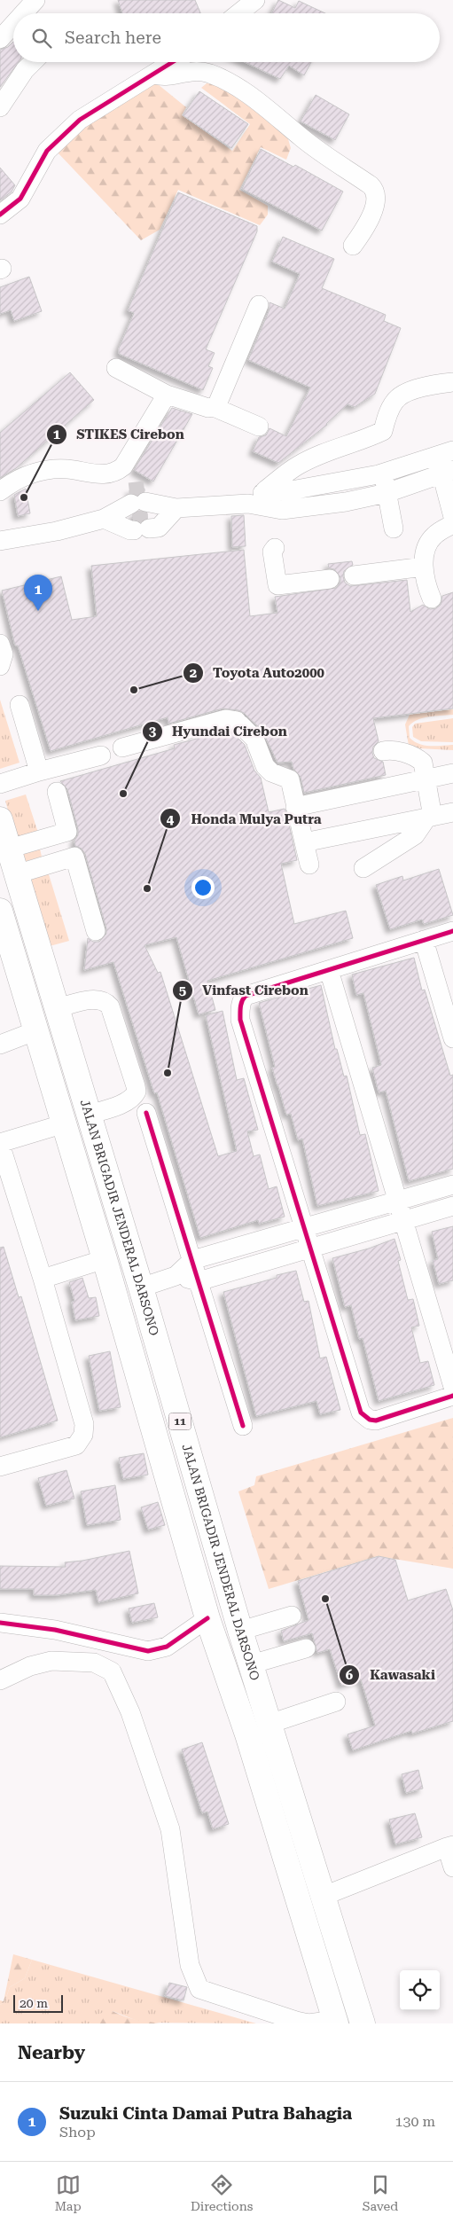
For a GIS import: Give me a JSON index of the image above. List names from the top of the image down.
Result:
{
  "streets": {
    "highway": ["JALAN BRIGADIR JENDERAL DARSONO", "11"]
  },
  "places": [
    "STIKES Cirebon",
    "Toyota Auto2000",
    "Hyundai Cirebon",
    "Honda Mulya Putra",
    "Vinfast Cirebon",
    "Kawasaki"
  ],
  "scale_bar": "20 m",
  "page": {
    "search": "Search here",
    "pins": "1",
    "scale": "20 m",
    "heading": "Nearby",
    "list": [
      {
        "mark": "1",
        "name": "Suzuki Cinta Damai Putra Bahagia",
        "note": "Shop",
        "value": "130 m"
      }
    ],
    "nav": ["Map", "Directions", "Saved"]
  }
}
